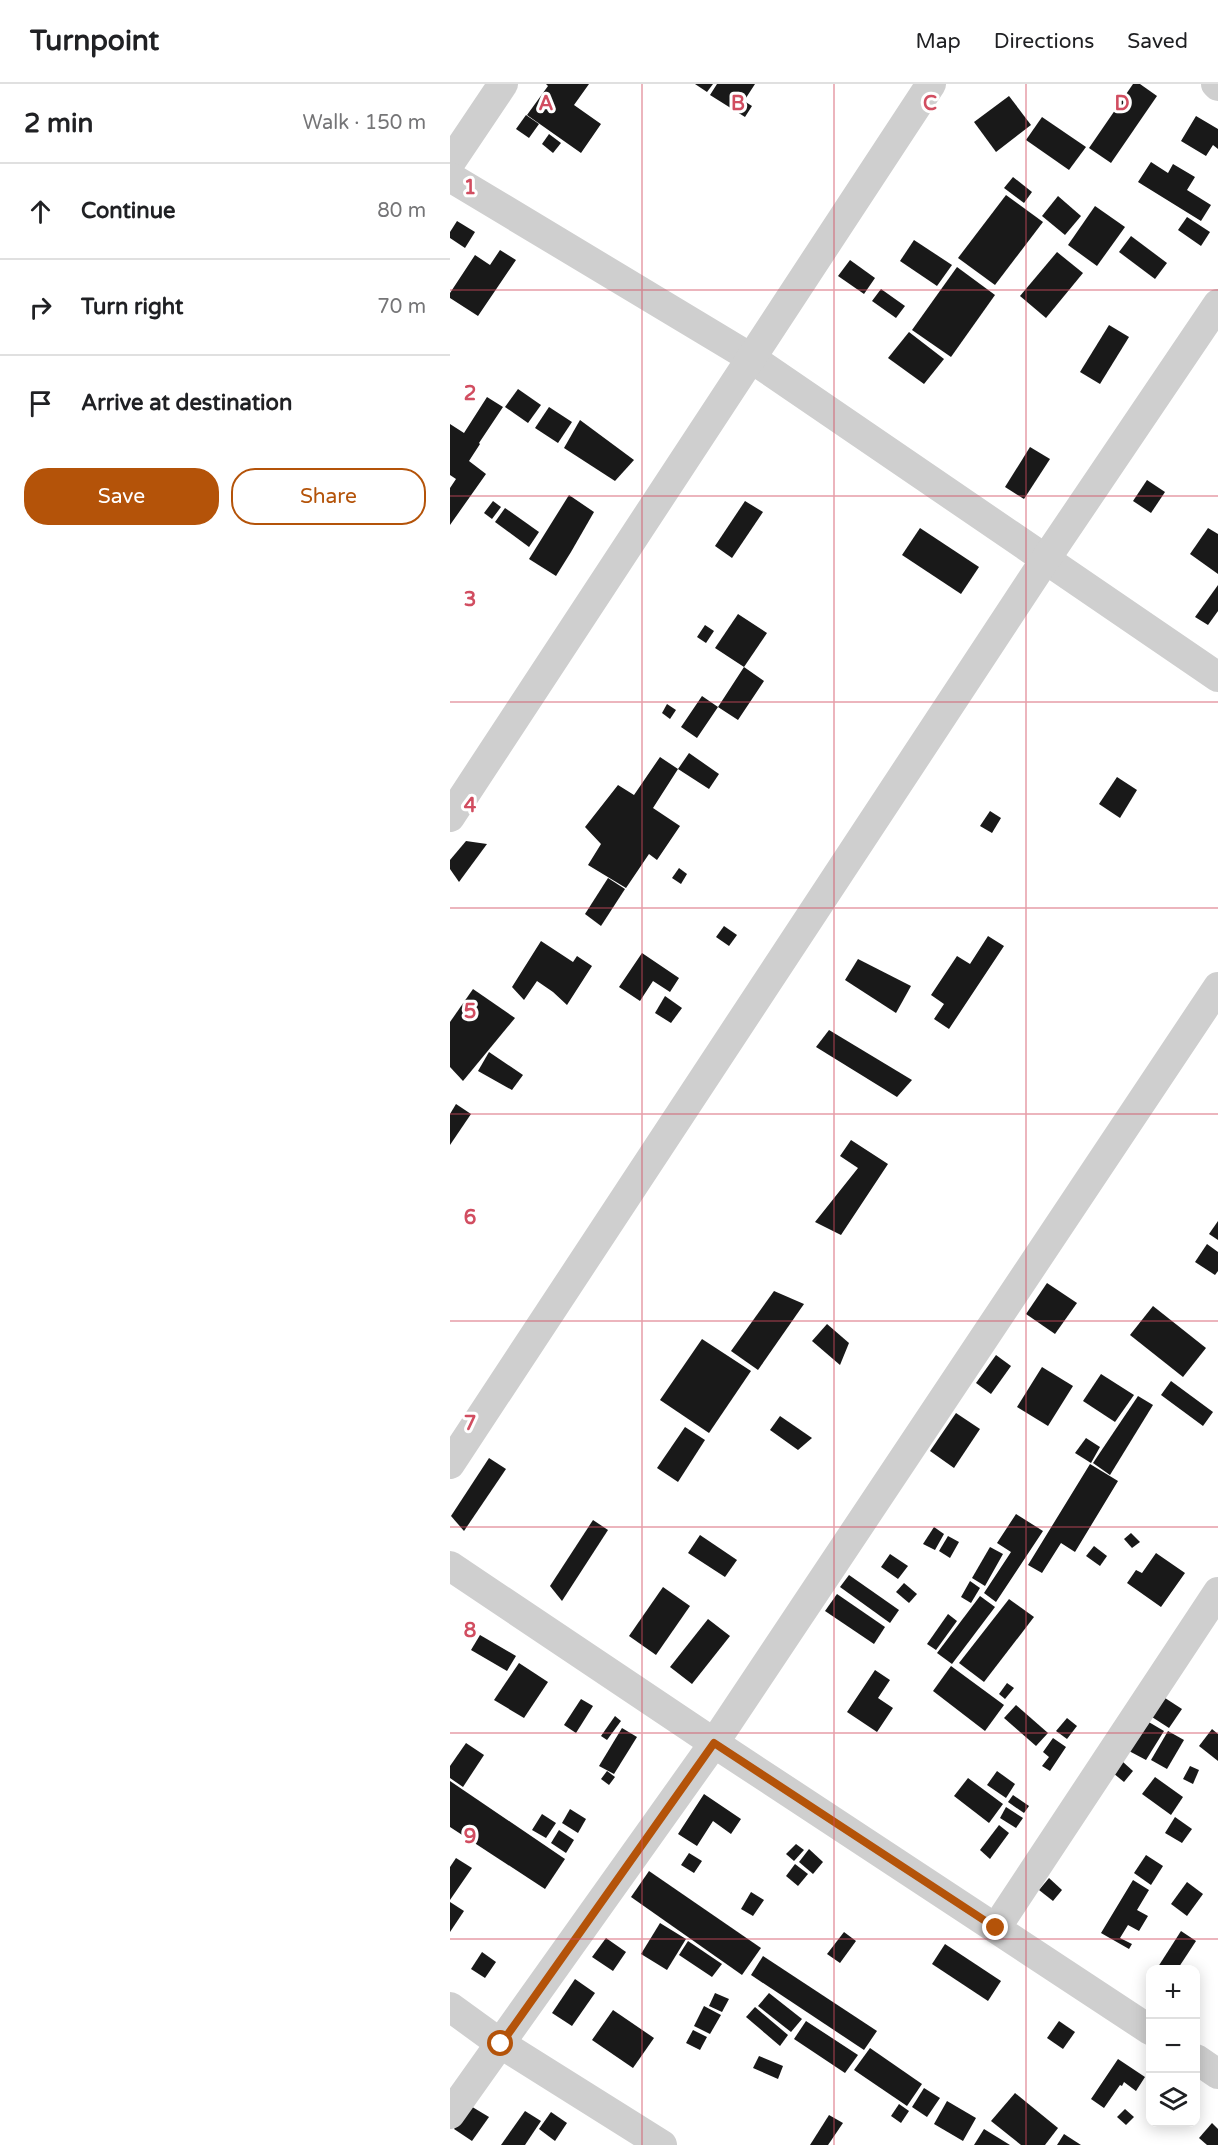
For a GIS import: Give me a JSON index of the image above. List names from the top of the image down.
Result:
{
  "page": {
    "header": "Turnpoint",
    "nav": ["Map", "Directions", "Saved"],
    "heading": ["2 min", "Walk · 150 m"],
    "list": [
      ["Continue", "80 m"],
      ["Turn right", "70 m"],
      "Arrive at destination"
    ],
    "buttons": ["Save", "Share"],
    "map_buttons": ["+", "−"]
  },
  "grid": {
    "columns": [
      "A",
      "B",
      "C",
      "D"
    ],
    "rows": [
      "1",
      "2",
      "3",
      "4",
      "5",
      "6",
      "7",
      "8",
      "9"
    ]
  }
}
